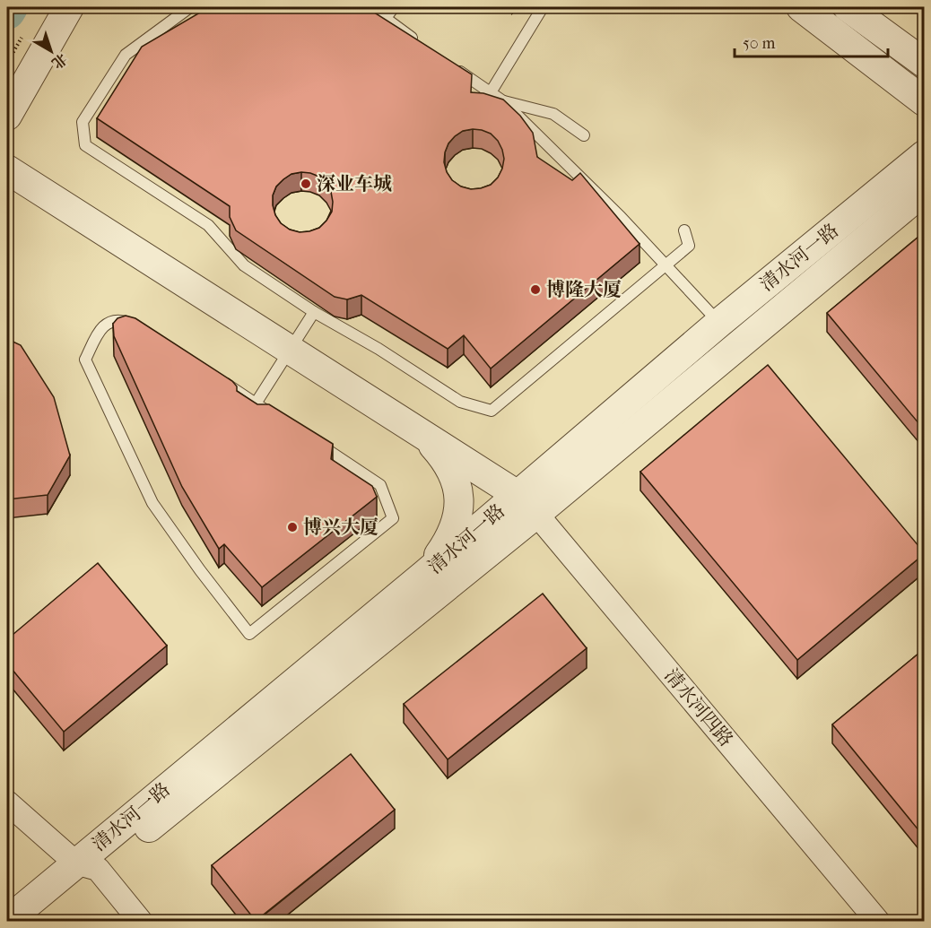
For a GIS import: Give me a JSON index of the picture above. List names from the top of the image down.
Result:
{
  "streets": {
    "street": ["清水河一路", "清水河四路"]
  },
  "crossings": [
    ["清水河一路", "清水河四路"]
  ],
  "places": ["深业车城", "博隆大厦", "博兴大厦"],
  "scale_bar": "50 m",
  "north": "bottom right"
}
